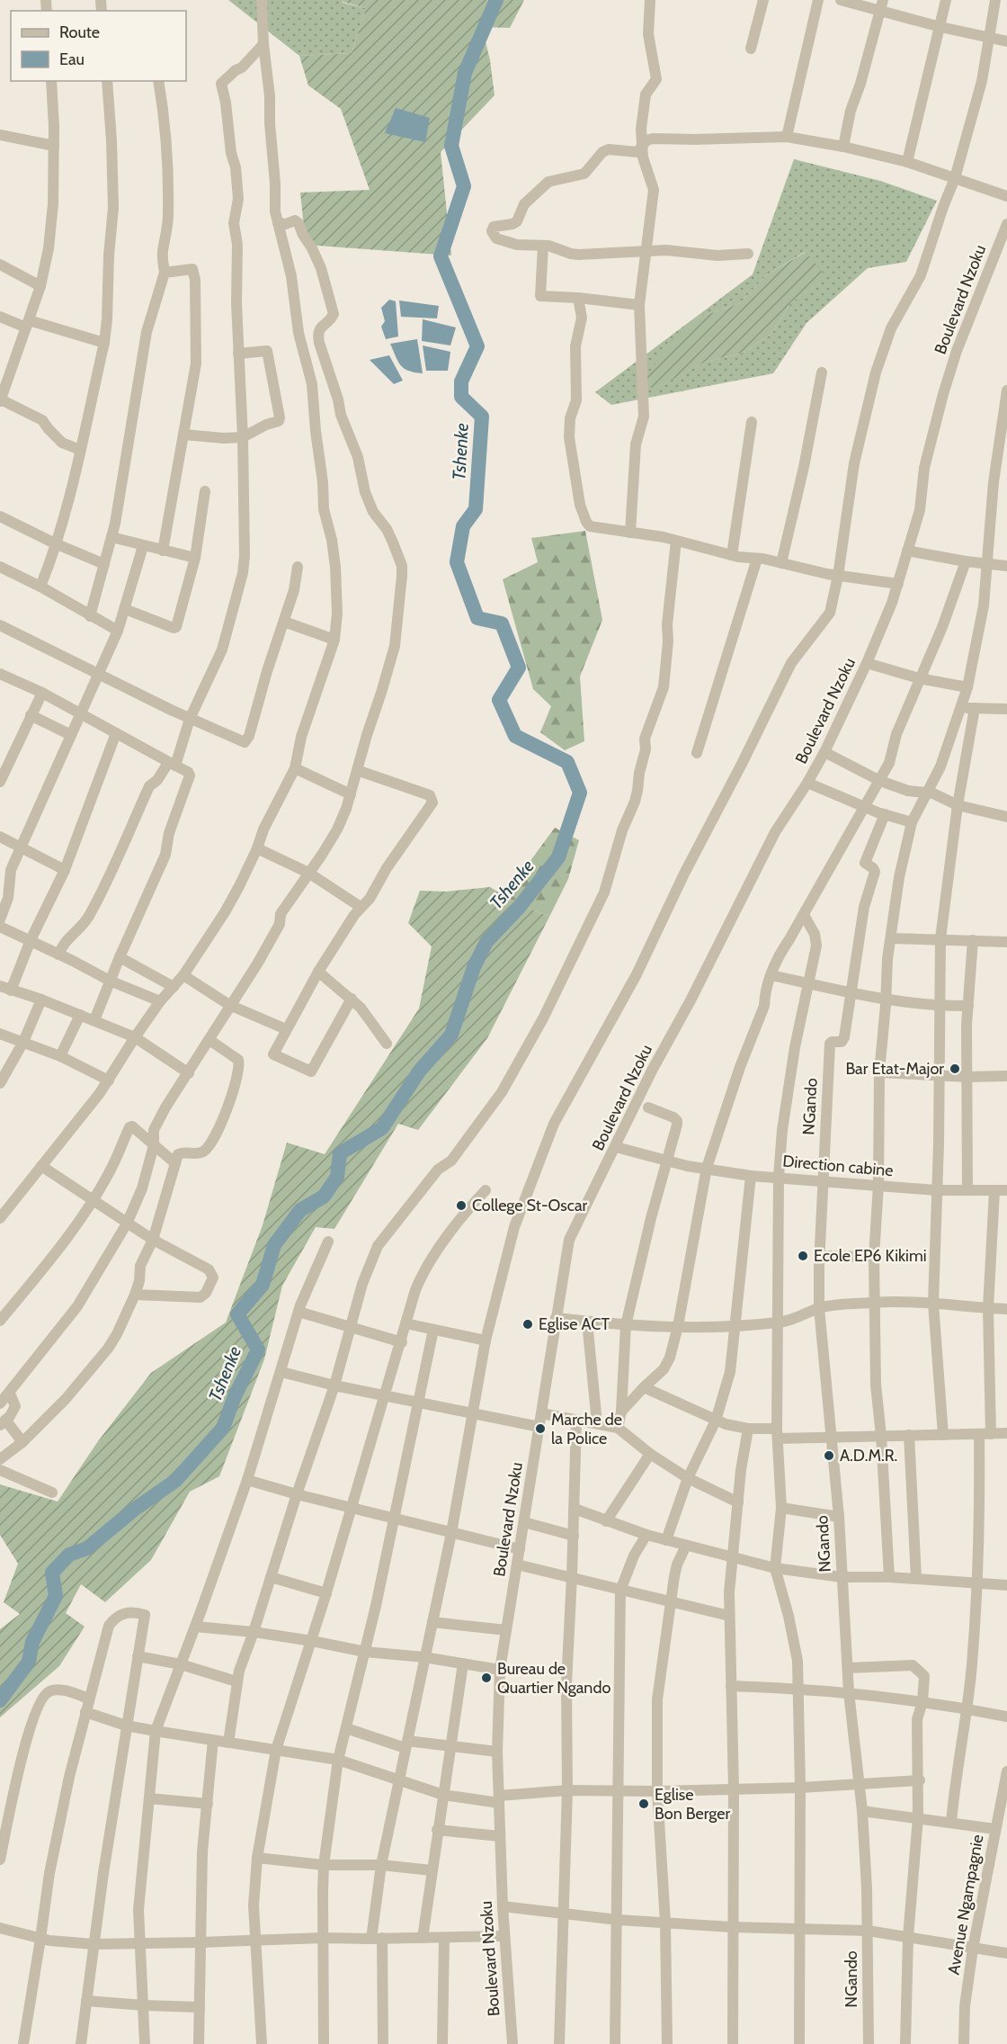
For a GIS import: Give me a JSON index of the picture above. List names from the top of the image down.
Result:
{
  "streets": {
    "street": [
      "Boulevard Nzoku",
      "NGando",
      "Direction cabine",
      "Avenue Ngampagnie"
    ]
  },
  "crossings": [
    ["Boulevard Nzoku", "Direction cabine"],
    ["NGando", "Direction cabine"]
  ],
  "water": ["Tshenke"],
  "places": [
    "Bar Etat-Major",
    "College St-Oscar",
    "Ecole EP6 Kikimi",
    "Eglise ACT",
    "Marche de la Police",
    "A.D.M.R.",
    "Bureau de Quartier Ngando",
    "Eglise Bon Berger"
  ],
  "legend": ["Route", "Eau"]
}
